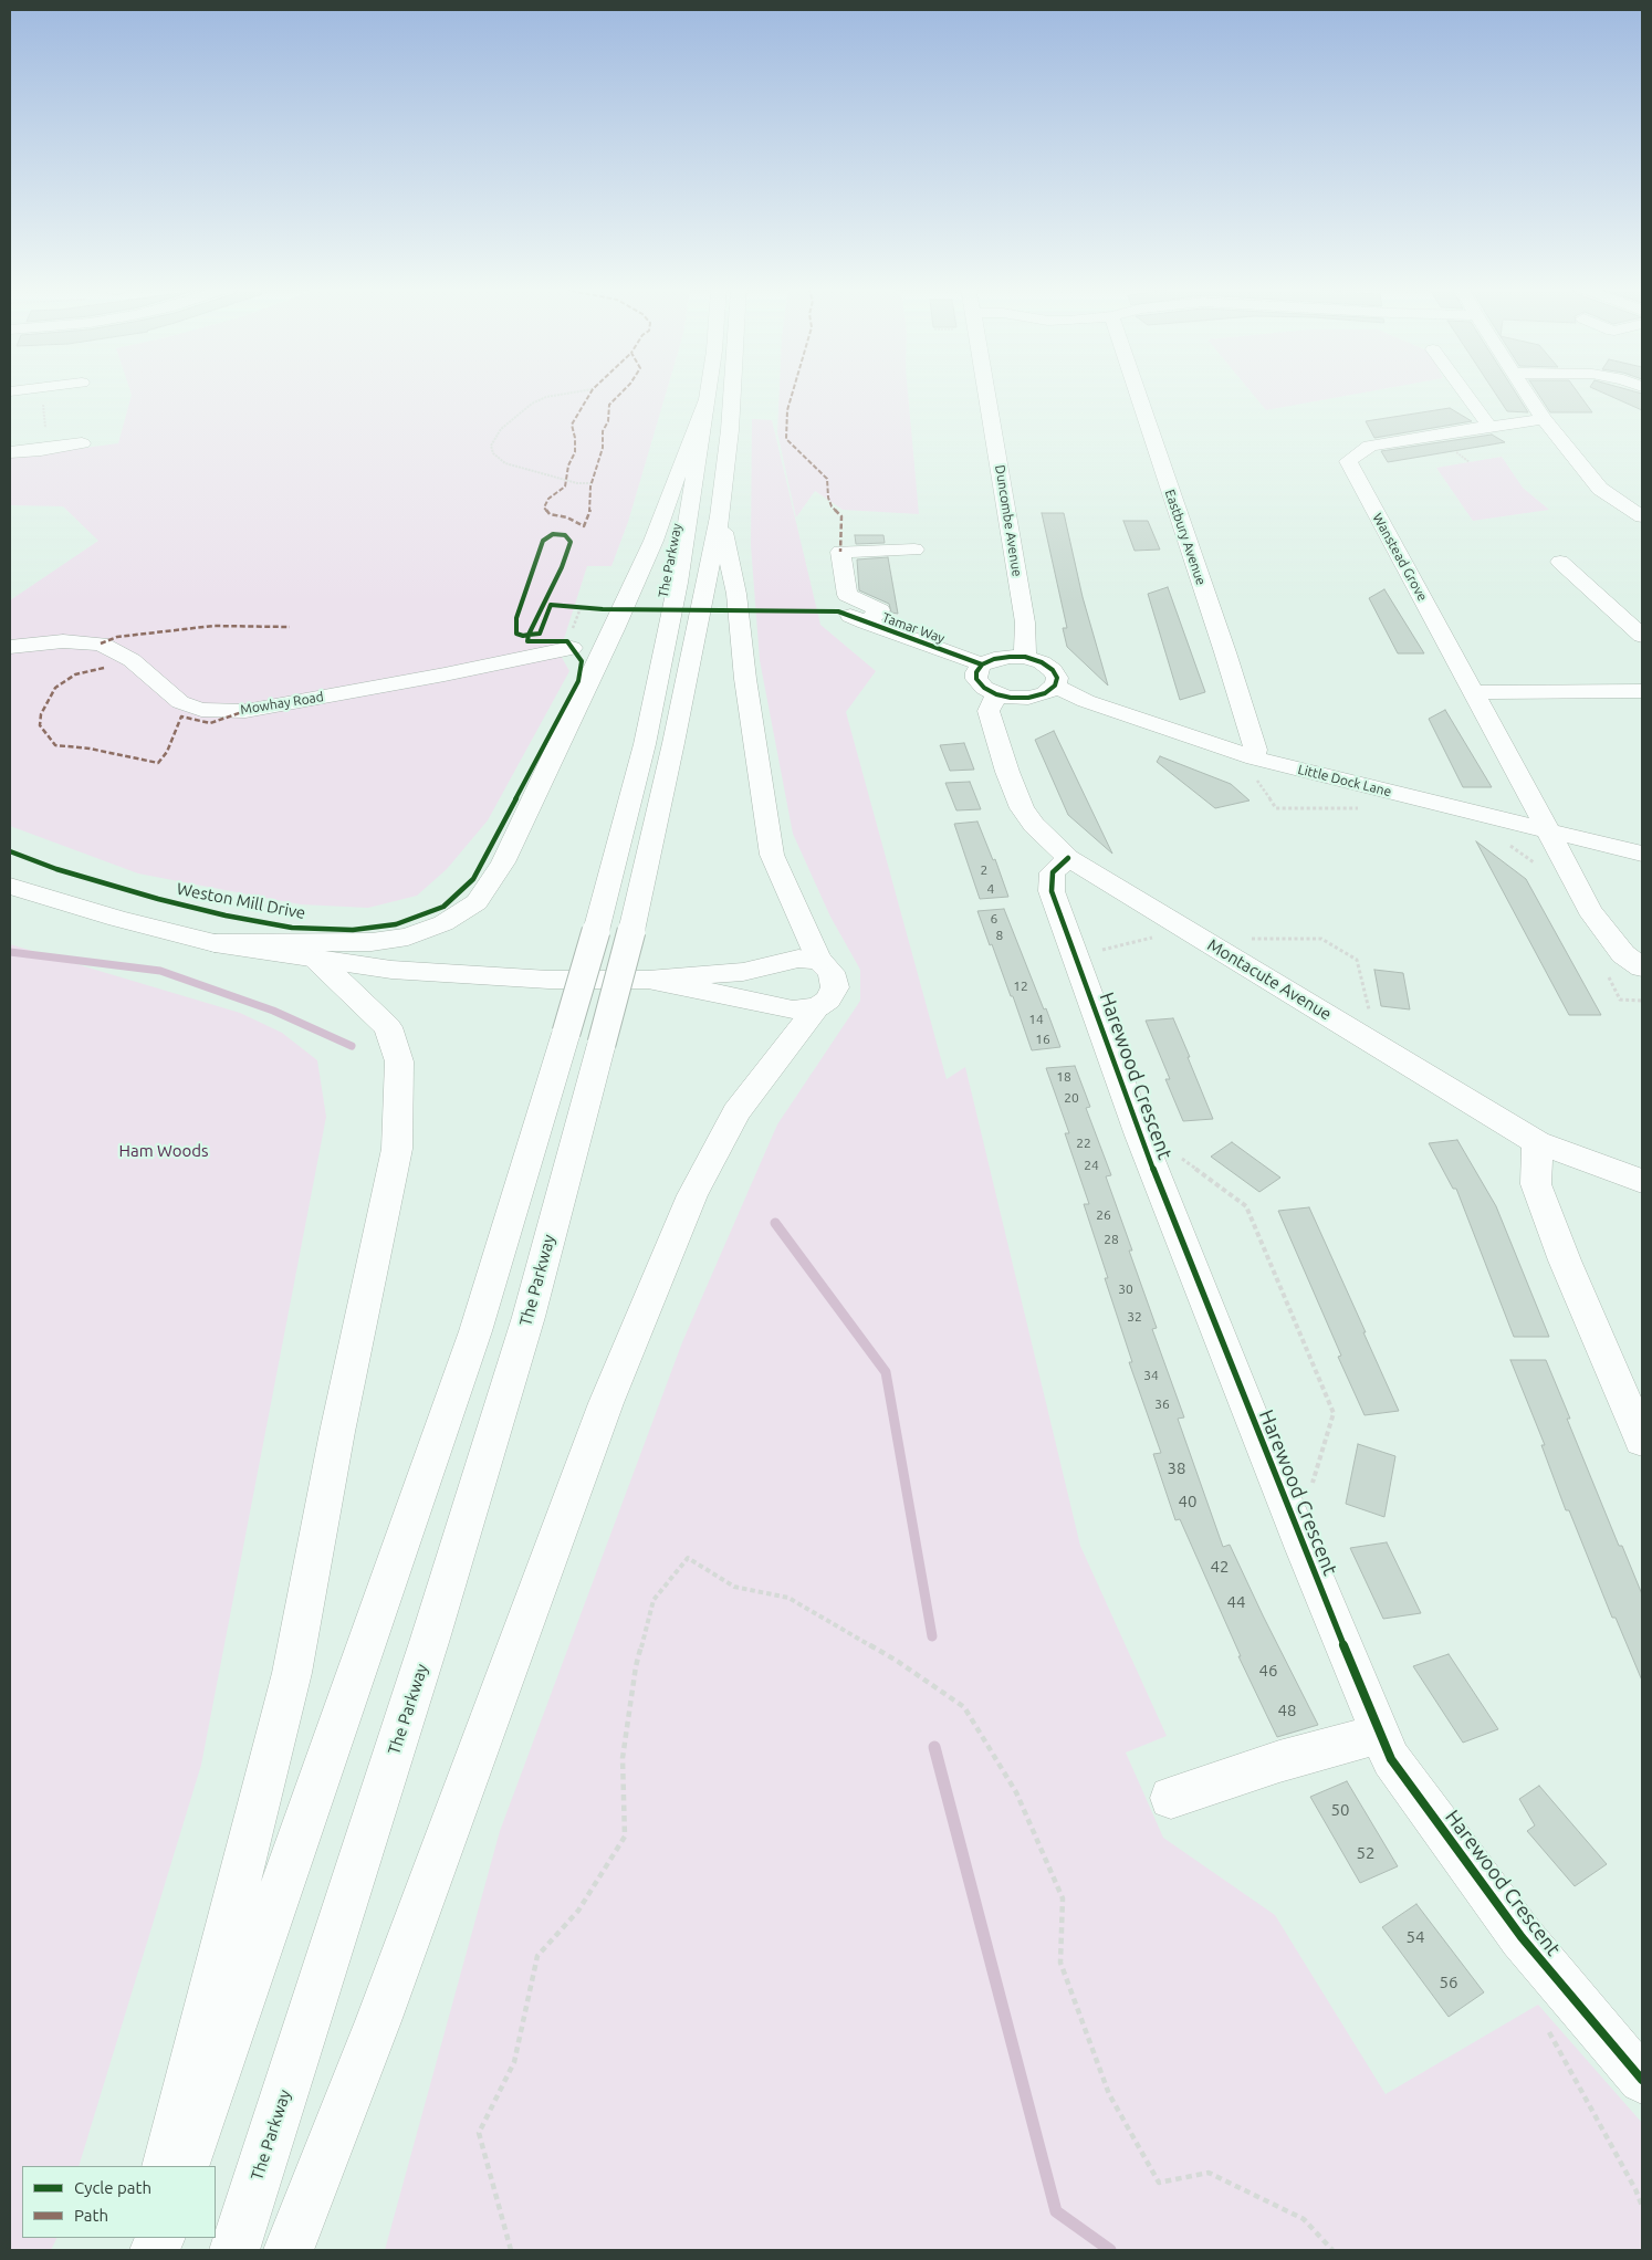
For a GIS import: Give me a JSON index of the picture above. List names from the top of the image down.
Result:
{
  "streets": {
    "main road": [
      "Duncombe Avenue",
      "Eastbury Avenue",
      "Wanstead Grove",
      "The Parkway",
      "Tamar Way",
      "Mowhay Road",
      "Little Dock Lane",
      "Montacute Avenue",
      "Harewood Crescent"
    ],
    "cycle path": ["Weston Mill Drive"]
  },
  "crossings": [
    ["Eastbury Avenue", "Little Dock Lane"],
    ["Wanstead Grove", "Little Dock Lane"],
    ["Montacute Avenue", "Harewood Crescent"]
  ],
  "parks": ["Ham Woods"],
  "house_numbers": [
    "2",
    "4",
    "6",
    "8",
    "12",
    "14",
    "16",
    "18",
    "20",
    "22",
    "24",
    "26",
    "28",
    "30",
    "32",
    "34",
    "36",
    "38",
    "40",
    "42",
    "44",
    "46",
    "48",
    "50",
    "52",
    "54",
    "56"
  ],
  "legend": ["Cycle path", "Path"]
}
